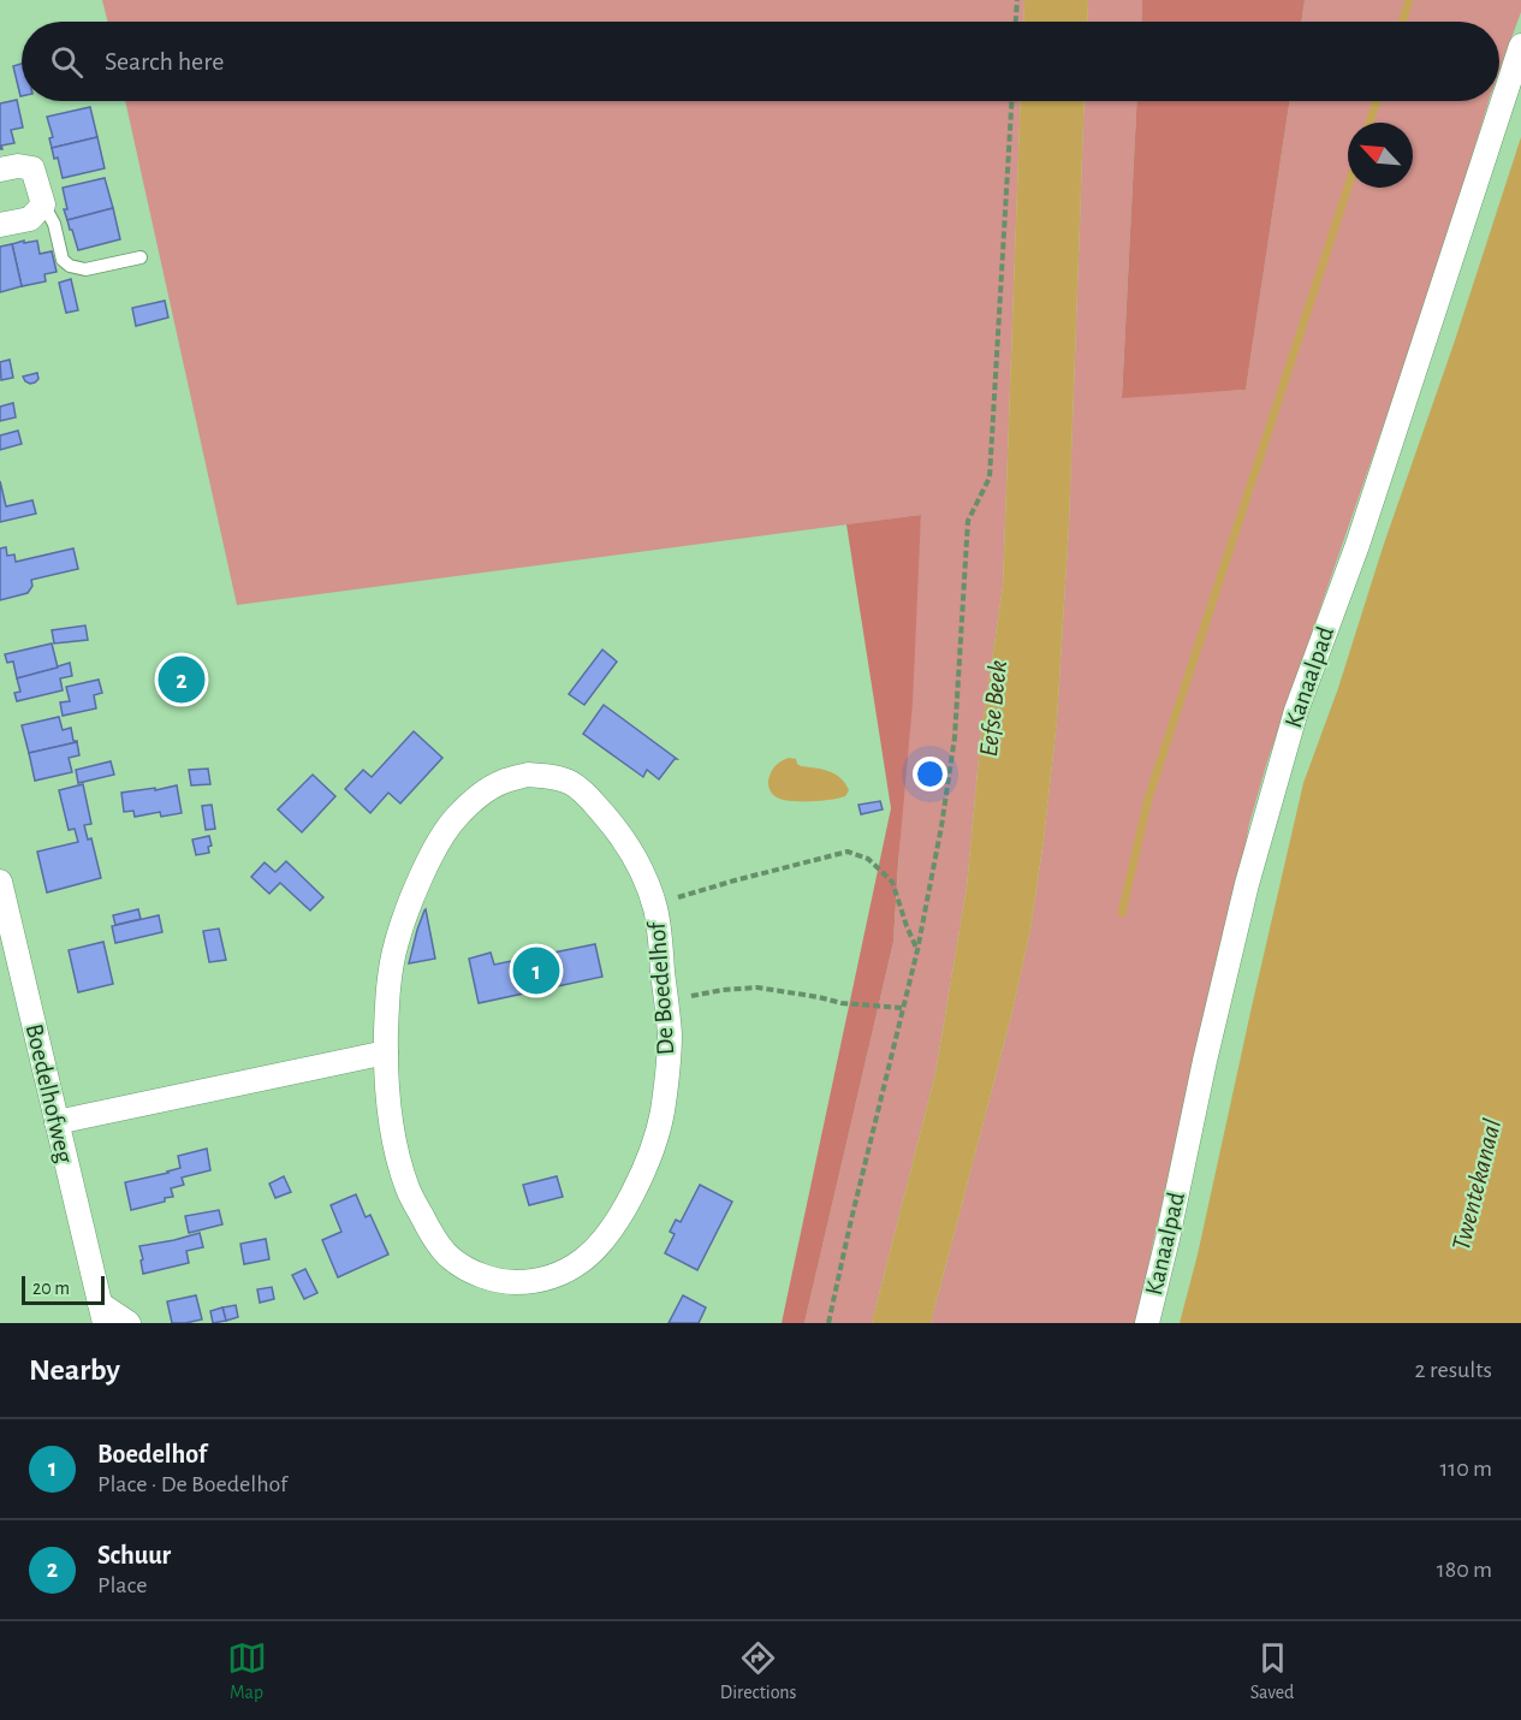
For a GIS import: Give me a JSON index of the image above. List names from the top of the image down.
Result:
{
  "streets": {
    "street": ["Kanaalpad", "De Boedelhof", "Boedelhofweg"]
  },
  "water": ["Eefse Beek", "Twentekanaal"],
  "scale_bar": "20 m",
  "north": "top left",
  "page": {
    "search": "Search here",
    "pins": ["2", "1"],
    "scale": "20 m",
    "heading": ["Nearby", "2 results"],
    "list": [
      {
        "mark": "1",
        "name": "Boedelhof",
        "note": "Place · De Boedelhof",
        "value": "110 m"
      },
      {
        "mark": "2",
        "name": "Schuur",
        "note": "Place",
        "value": "180 m"
      }
    ],
    "nav": ["Map", "Directions", "Saved"]
  }
}
